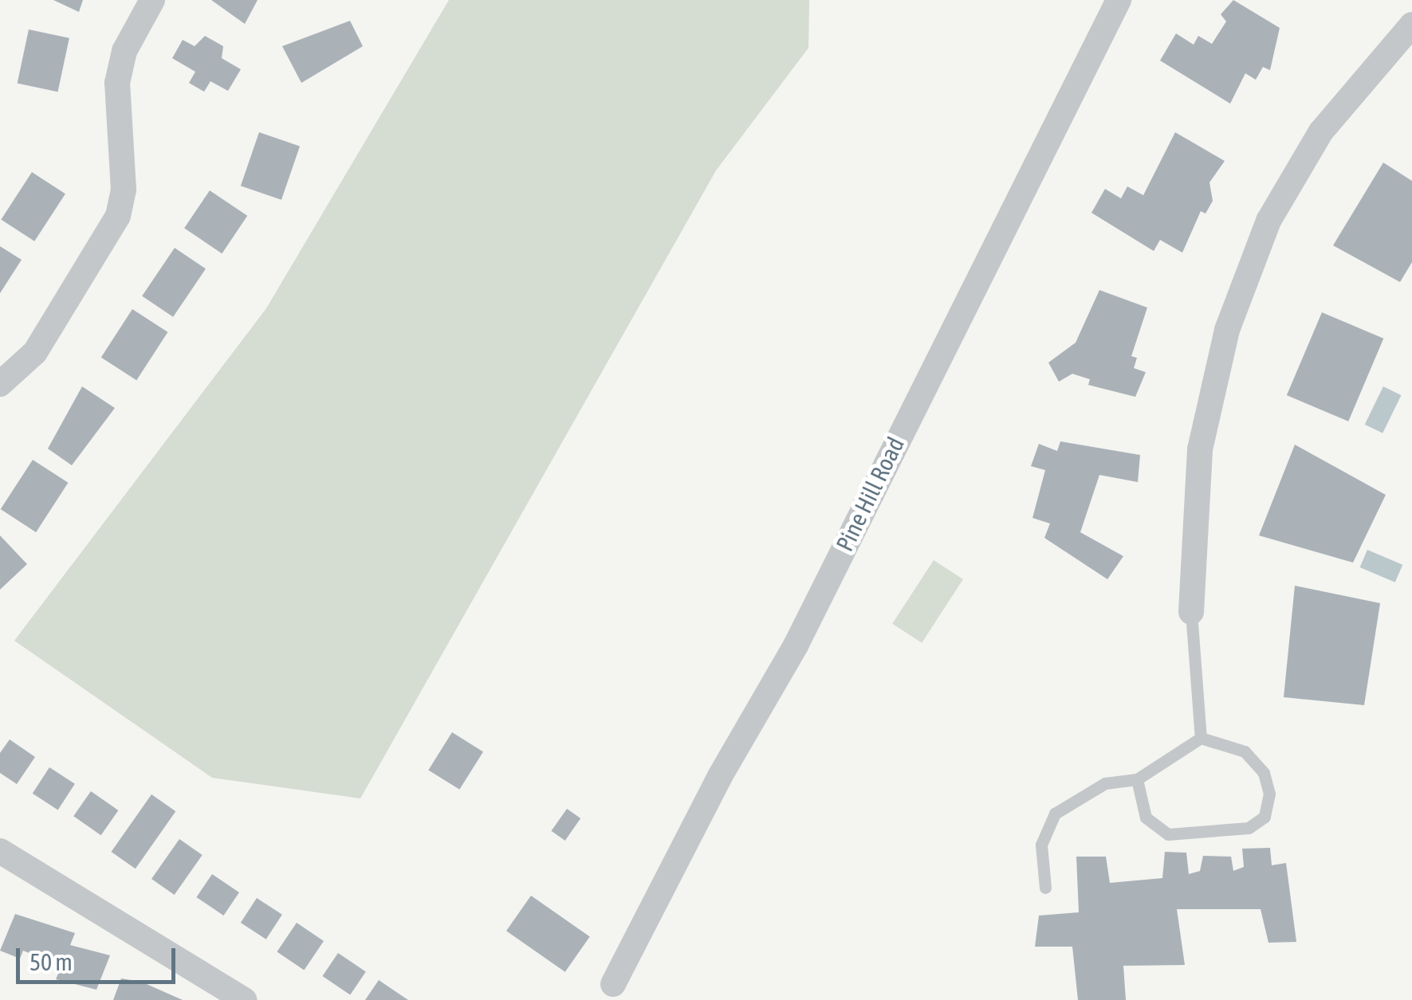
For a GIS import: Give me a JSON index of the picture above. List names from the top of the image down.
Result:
{
  "streets": {
    "street": ["Pine Hill Road"]
  },
  "scale_bar": "50 m"
}
